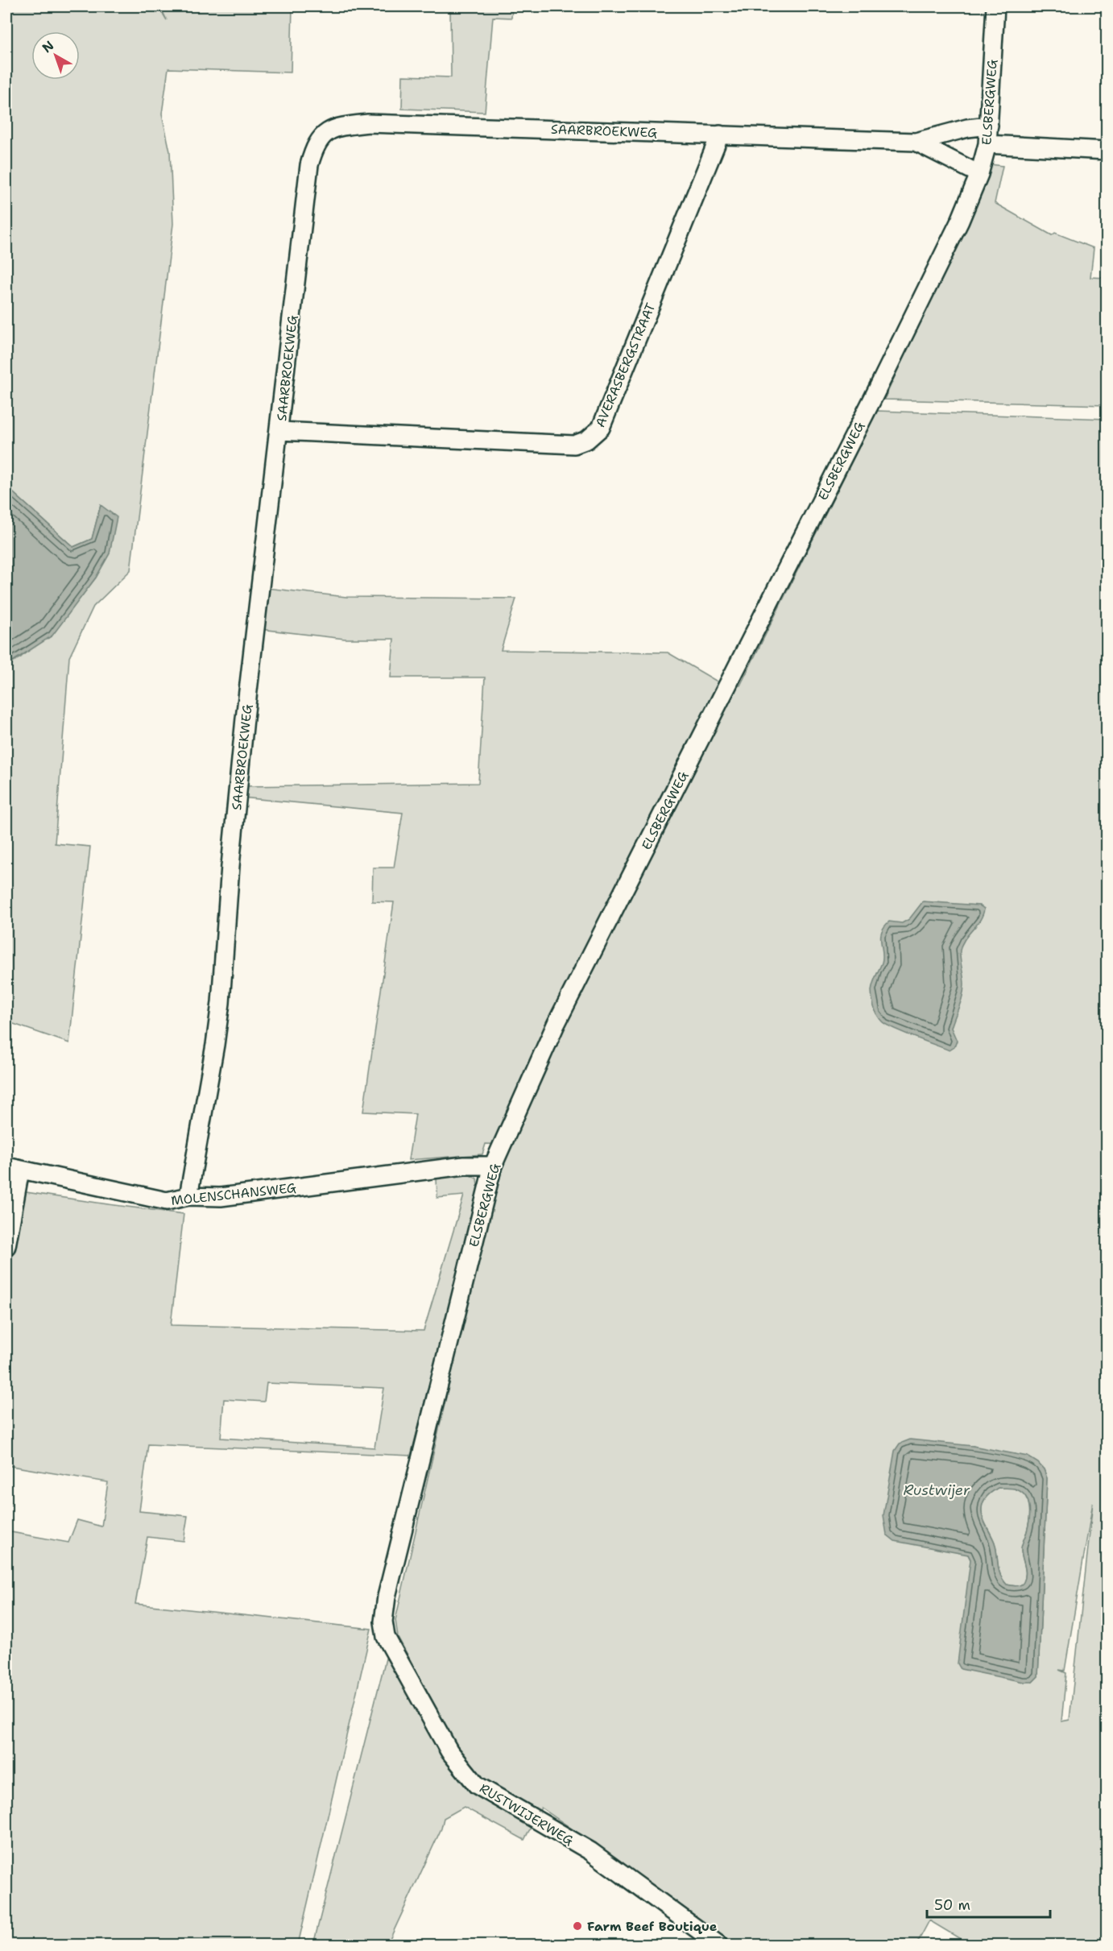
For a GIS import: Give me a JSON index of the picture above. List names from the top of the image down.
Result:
{
  "streets": {
    "street": [
      "ELSBERGWEG",
      "SAARBROEKWEG",
      "AVERASBERGSTRAAT",
      "MOLENSCHANSWEG",
      "RUSTWIJERWEG"
    ]
  },
  "crossings": [
    ["ELSBERGWEG", "SAARBROEKWEG"],
    ["ELSBERGWEG", "MOLENSCHANSWEG"],
    ["ELSBERGWEG", "RUSTWIJERWEG"],
    ["SAARBROEKWEG", "AVERASBERGSTRAAT"],
    ["SAARBROEKWEG", "MOLENSCHANSWEG"]
  ],
  "water": ["Rustwijer"],
  "places": ["Farm Beef Boutique"],
  "scale_bar": "50 m",
  "north": "top left"
}
